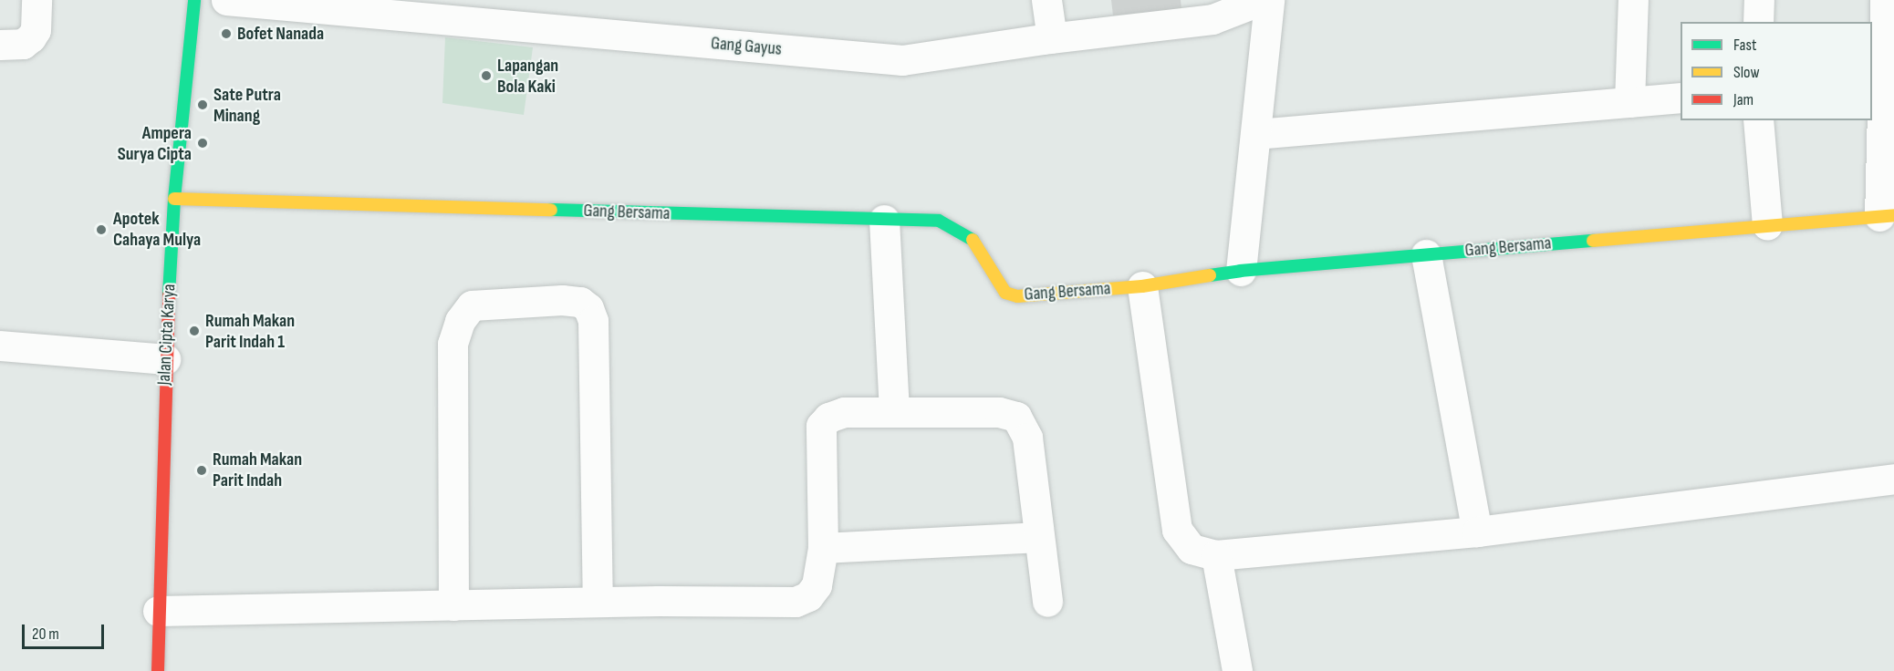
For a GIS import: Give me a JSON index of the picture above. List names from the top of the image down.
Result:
{
  "streets": {
    "street": ["Gang Gayus", "Gang Bersama", "Jalan Cipta Karya"]
  },
  "crossings": [
    ["Gang Bersama", "Jalan Cipta Karya"]
  ],
  "places": [
    "Bofet Nanada",
    "Lapangan Bola Kaki",
    "Sate Putra Minang",
    "Ampera Surya Cipta",
    "Apotek Cahaya Mulya",
    "Rumah Makan Parit Indah 1",
    "Rumah Makan Parit Indah"
  ],
  "legend": ["Fast", "Slow", "Jam"],
  "scale_bar": "20 m"
}
